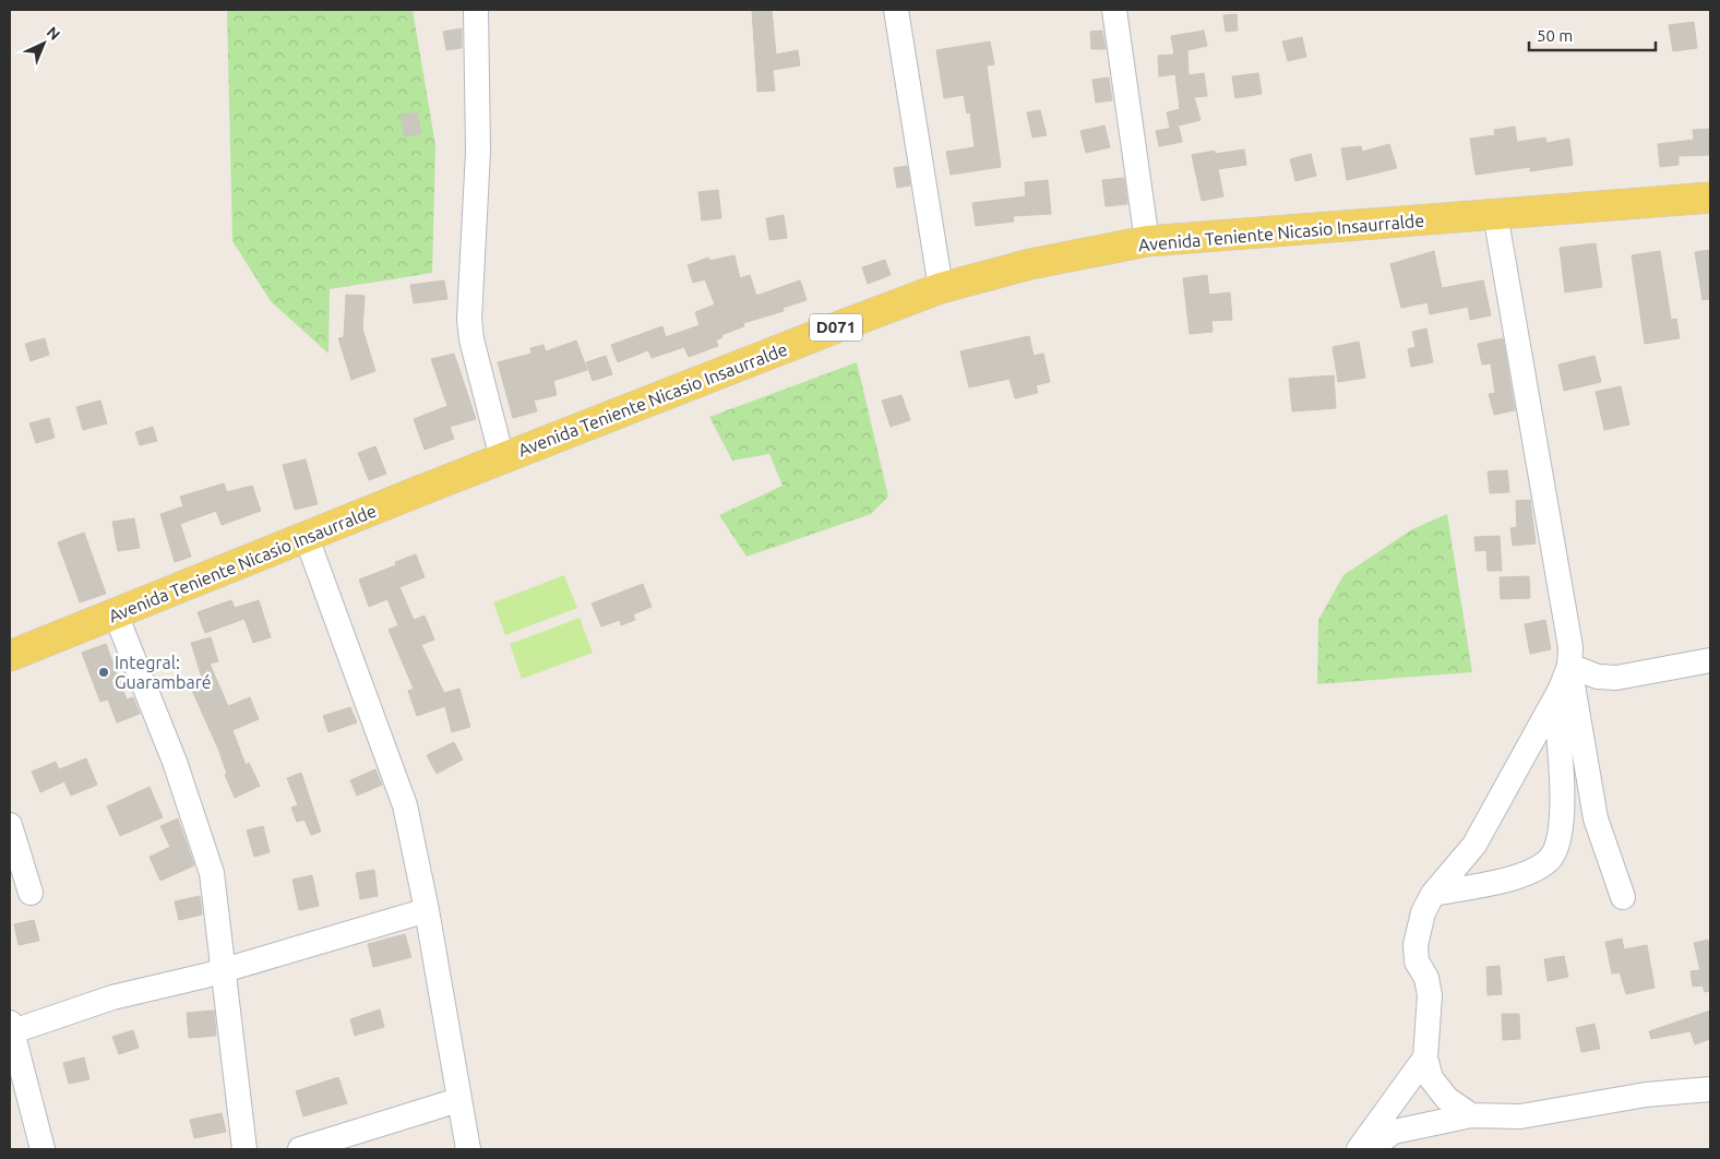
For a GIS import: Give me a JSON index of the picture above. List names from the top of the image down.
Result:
{
  "streets": {
    "main road": ["Avenida Teniente Nicasio Insaurralde", "D071"]
  },
  "places": ["Integral: Guarambaré"],
  "scale_bar": "50 m",
  "north": "top right"
}
